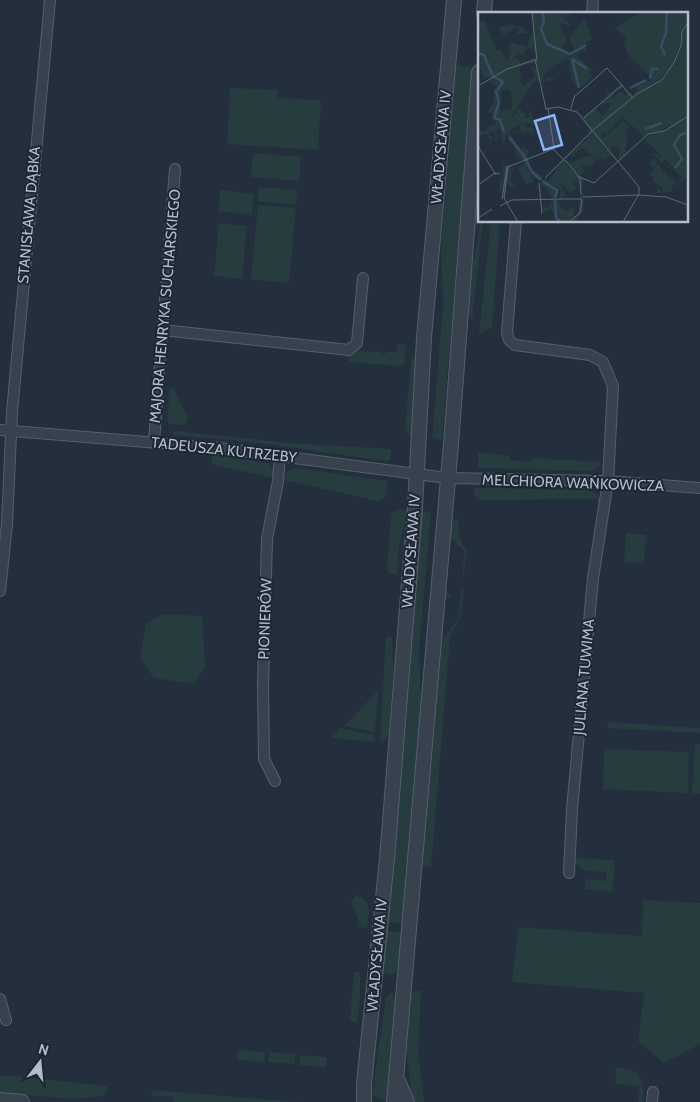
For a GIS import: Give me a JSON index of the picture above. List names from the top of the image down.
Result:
{
  "streets": {
    "street": [
      "WŁADYSŁAWA IV",
      "STANISŁAWA DĄBKA",
      "MAJORA HENRYKA SUCHARSKIEGO",
      "TADEUSZA KUTRZEBY",
      "MELCHIORA WAŃKOWICZA",
      "PIONIERÓW",
      "JULIANA TUWIMA"
    ]
  },
  "crossings": [
    ["WŁADYSŁAWA IV", "TADEUSZA KUTRZEBY"],
    ["WŁADYSŁAWA IV", "MELCHIORA WAŃKOWICZA"],
    ["STANISŁAWA DĄBKA", "TADEUSZA KUTRZEBY"],
    ["MAJORA HENRYKA SUCHARSKIEGO", "TADEUSZA KUTRZEBY"],
    ["TADEUSZA KUTRZEBY", "MELCHIORA WAŃKOWICZA"],
    ["TADEUSZA KUTRZEBY", "PIONIERÓW"],
    ["MELCHIORA WAŃKOWICZA", "JULIANA TUWIMA"]
  ],
  "north": "top"
}
